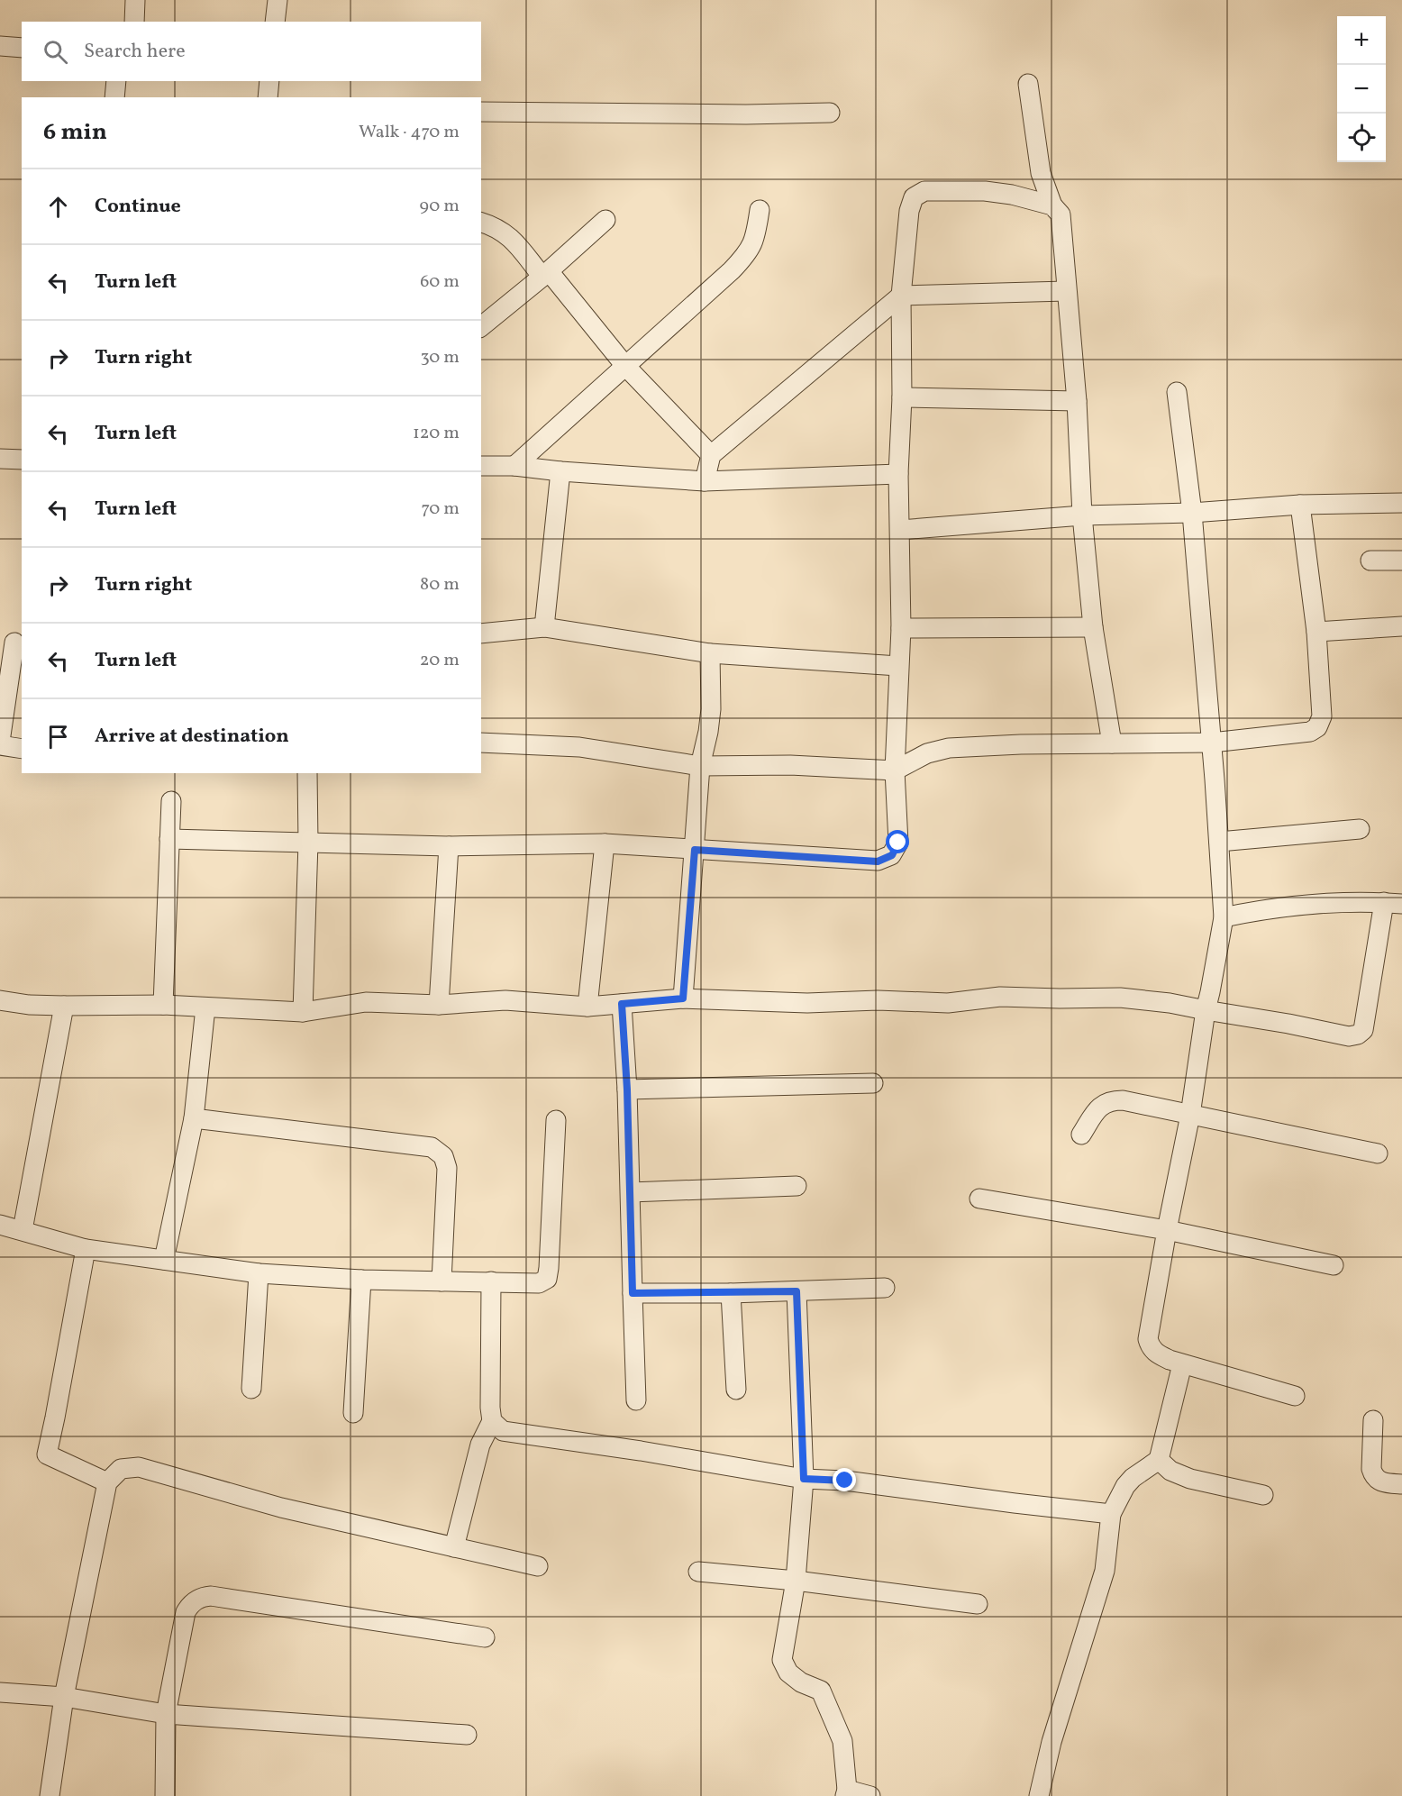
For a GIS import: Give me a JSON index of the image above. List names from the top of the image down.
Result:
{
  "page": {
    "map_buttons": ["+", "−"],
    "search": "Search here",
    "heading": ["6 min", "Walk · 470 m"],
    "list": [
      ["Continue", "90 m"],
      ["Turn left", "60 m"],
      ["Turn right", "30 m"],
      ["Turn left", "120 m"],
      ["Turn left", "70 m"],
      ["Turn right", "80 m"],
      ["Turn left", "20 m"],
      "Arrive at destination"
    ]
  }
}
